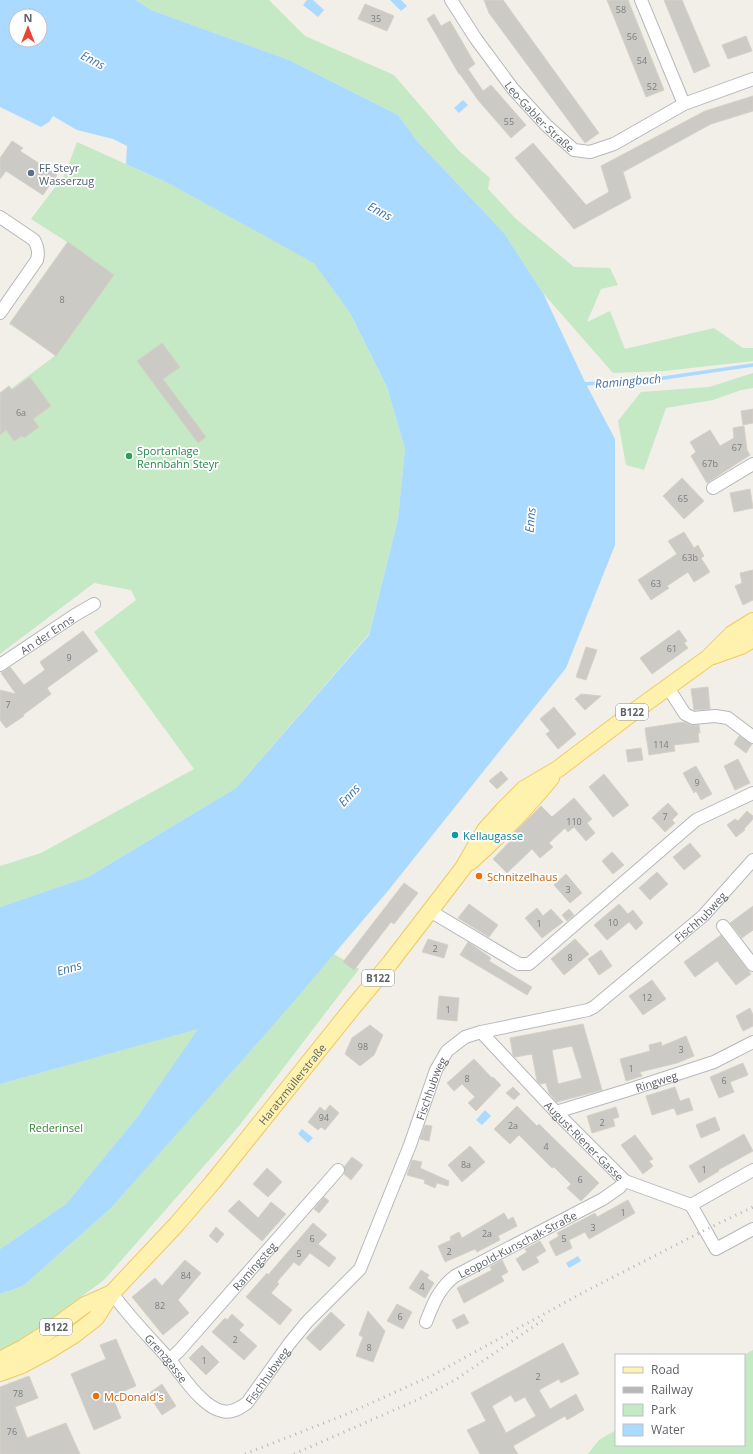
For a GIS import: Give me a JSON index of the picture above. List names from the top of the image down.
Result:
{
  "streets": {
    "main road": ["B122", "Haratzmüllerstraße"],
    "street": [
      "Leo-Gabler-Straße",
      "An der Enns",
      "Fischhubweg",
      "Ringweg",
      "August-Riener-Gasse",
      "Leopold-Kunschak-Straße",
      "Ramingsteg",
      "Grenzgasse"
    ]
  },
  "crossings": [
    ["Fischhubweg", "August-Riener-Gasse"],
    ["Fischhubweg", "Grenzgasse"],
    ["Ringweg", "August-Riener-Gasse"],
    ["Haratzmüllerstraße", "Grenzgasse"],
    ["August-Riener-Gasse", "Leopold-Kunschak-Straße"],
    ["Ramingsteg", "Grenzgasse"]
  ],
  "water": ["Enns", "Ramingbach"],
  "parks": ["Rederinsel"],
  "places": [
    "FF Steyr Wasserzug",
    "Sportanlage Rennbahn Steyr",
    "Kellaugasse",
    "Schnitzelhaus",
    "McDonald's"
  ],
  "house_numbers": [
    "58",
    "35",
    "56",
    "54",
    "52",
    "55",
    "8",
    "6a",
    "67",
    "67b",
    "65",
    "63b",
    "63",
    "61",
    "9",
    "7",
    "114",
    "9",
    "7",
    "110",
    "3",
    "10",
    "1",
    "2",
    "8",
    "12",
    "1",
    "98",
    "3",
    "1",
    "8",
    "6",
    "94",
    "2",
    "2a",
    "4",
    "8a",
    "1",
    "6",
    "1",
    "3",
    "2a",
    "6",
    "5",
    "2",
    "5",
    "84",
    "4",
    "82",
    "6",
    "2",
    "8",
    "1",
    "2",
    "78",
    "76"
  ],
  "legend": [
    "Road",
    "Railway",
    "Park",
    "Water"
  ],
  "north": "top"
}
